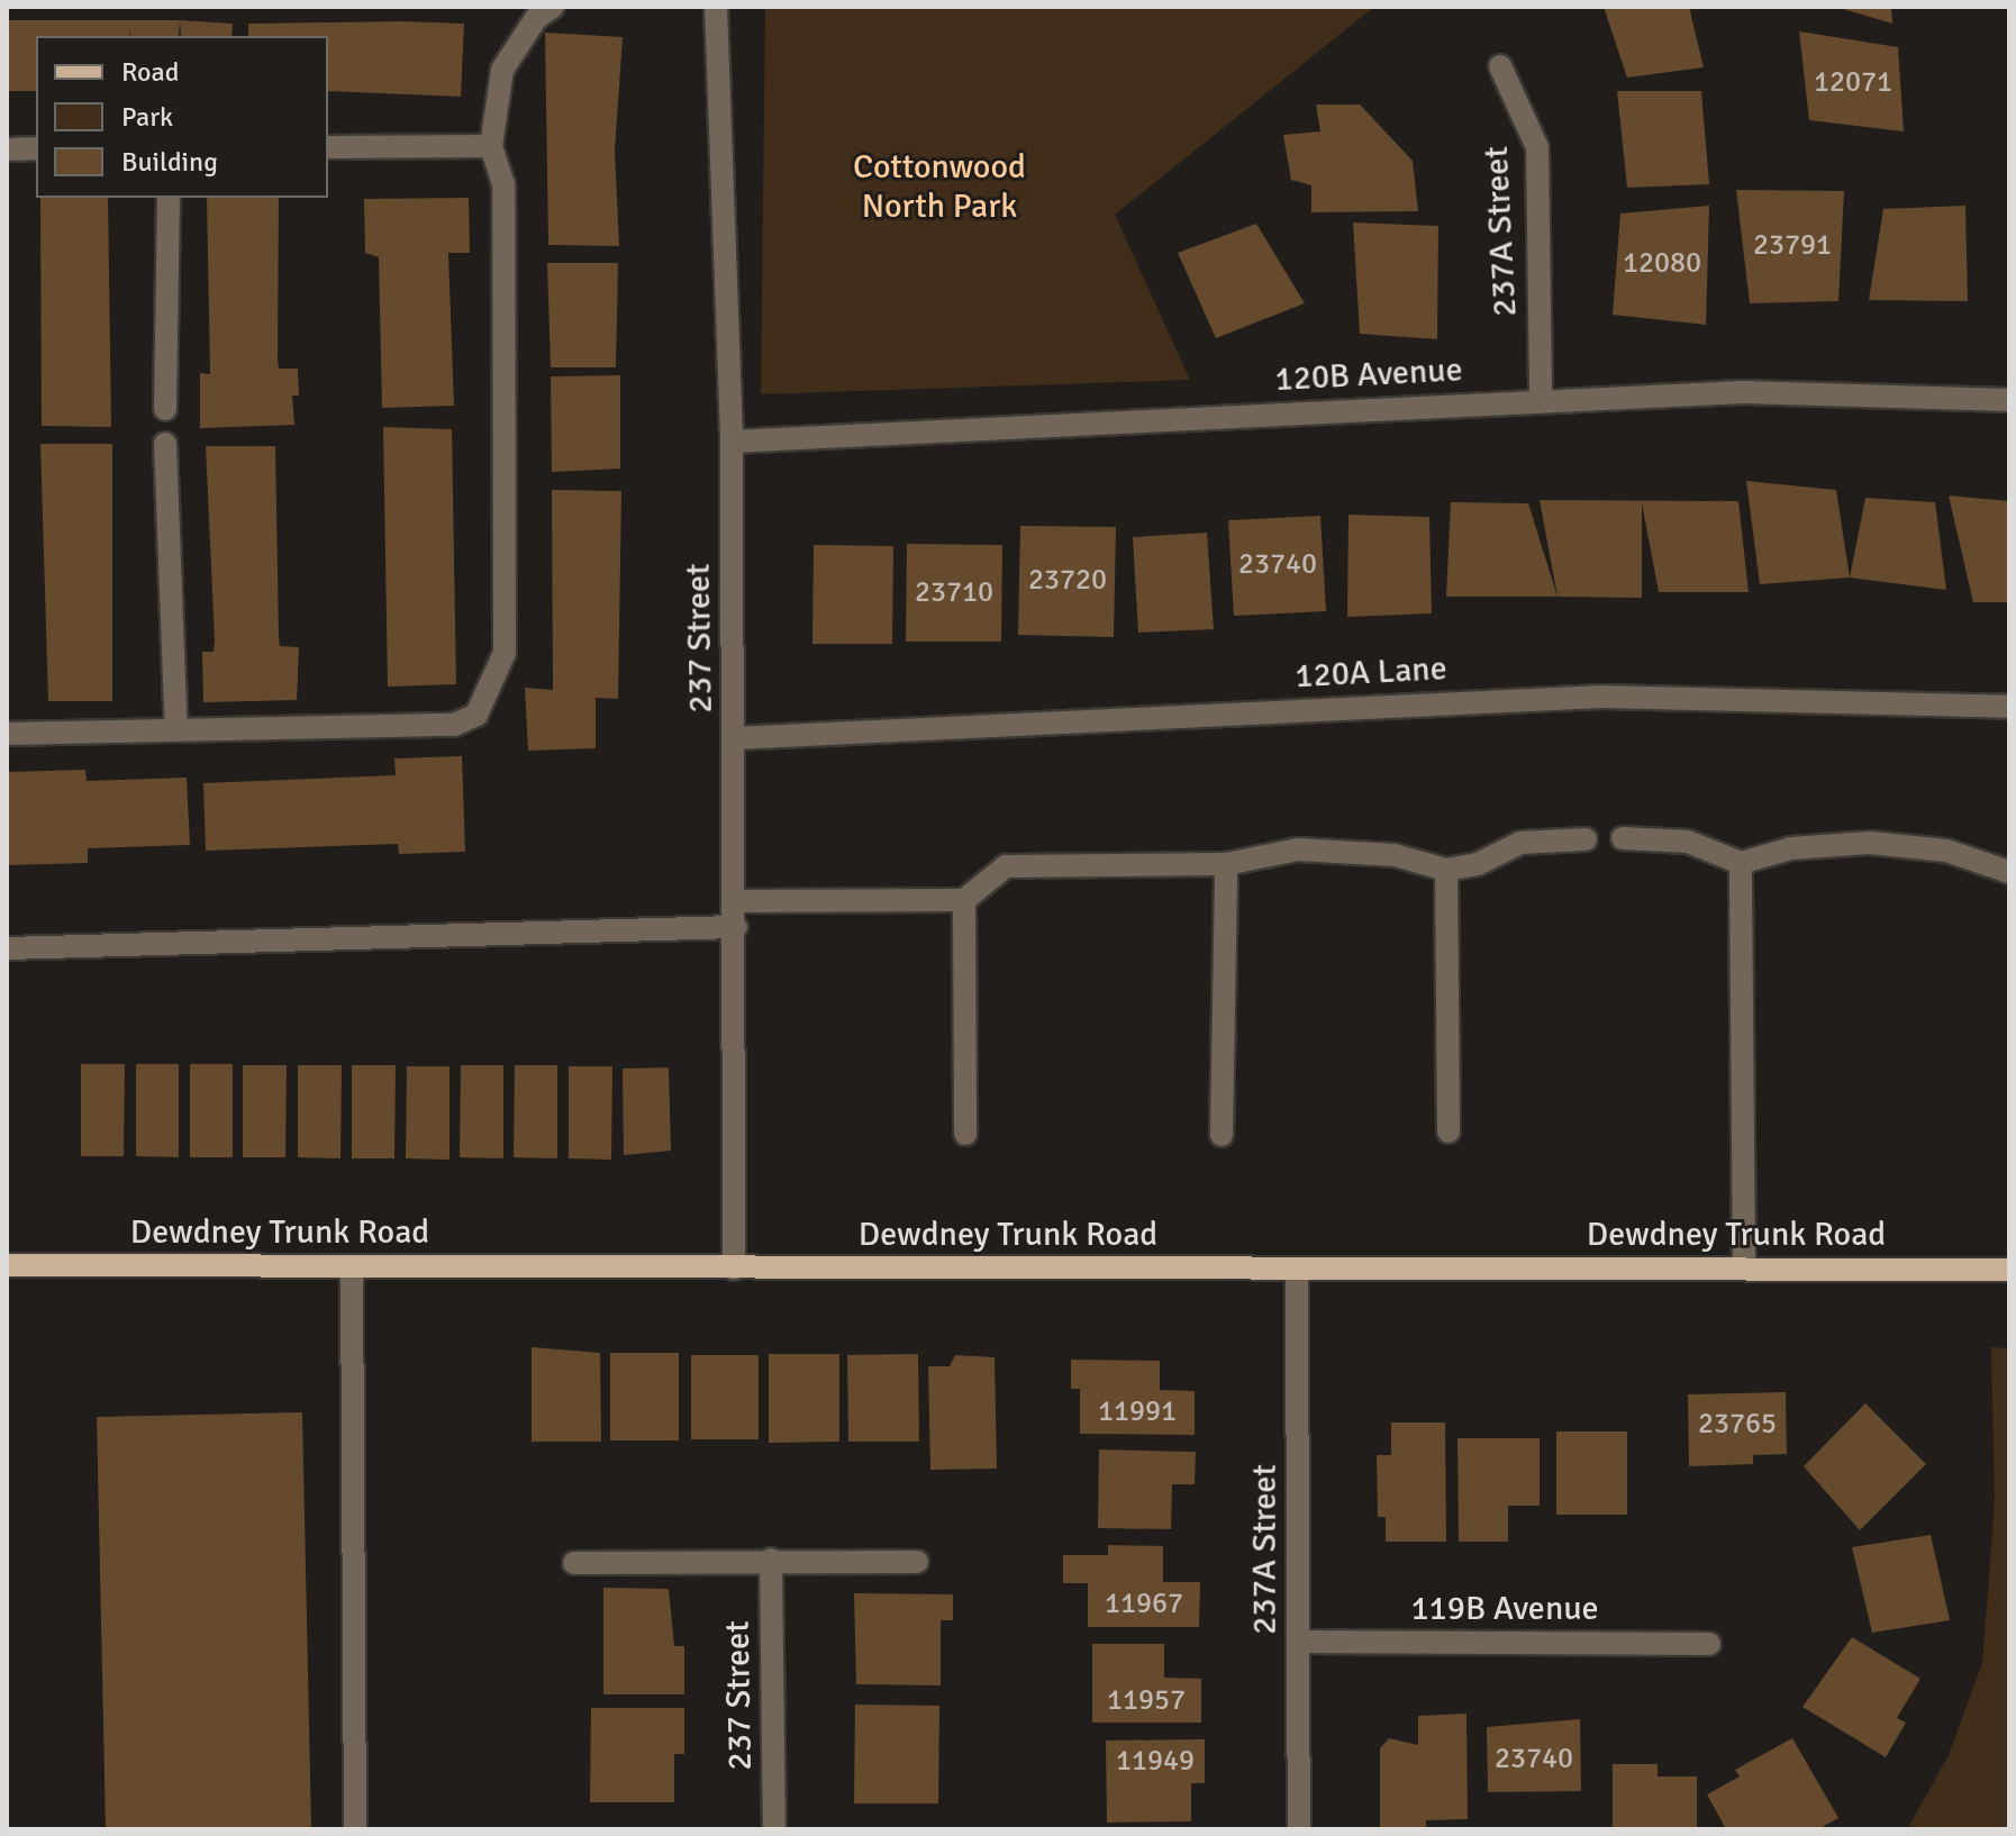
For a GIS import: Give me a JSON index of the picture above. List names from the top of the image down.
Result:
{
  "streets": {
    "main road": ["Dewdney Trunk Road"],
    "street": [
      "237A Street",
      "120B Avenue",
      "237 Street",
      "120A Lane",
      "119B Avenue"
    ]
  },
  "crossings": [
    ["237A Street", "120B Avenue"],
    ["237A Street", "Dewdney Trunk Road"],
    ["237A Street", "119B Avenue"],
    ["120B Avenue", "237 Street"],
    ["237 Street", "120A Lane"],
    ["237 Street", "Dewdney Trunk Road"]
  ],
  "parks": ["Cottonwood North Park"],
  "house_numbers": [
    "12071",
    "23791",
    "12080",
    "23740",
    "23720",
    "23710",
    "11991",
    "23765",
    "11967",
    "11957",
    "23740",
    "11949"
  ],
  "legend": ["Road", "Park", "Building"]
}
